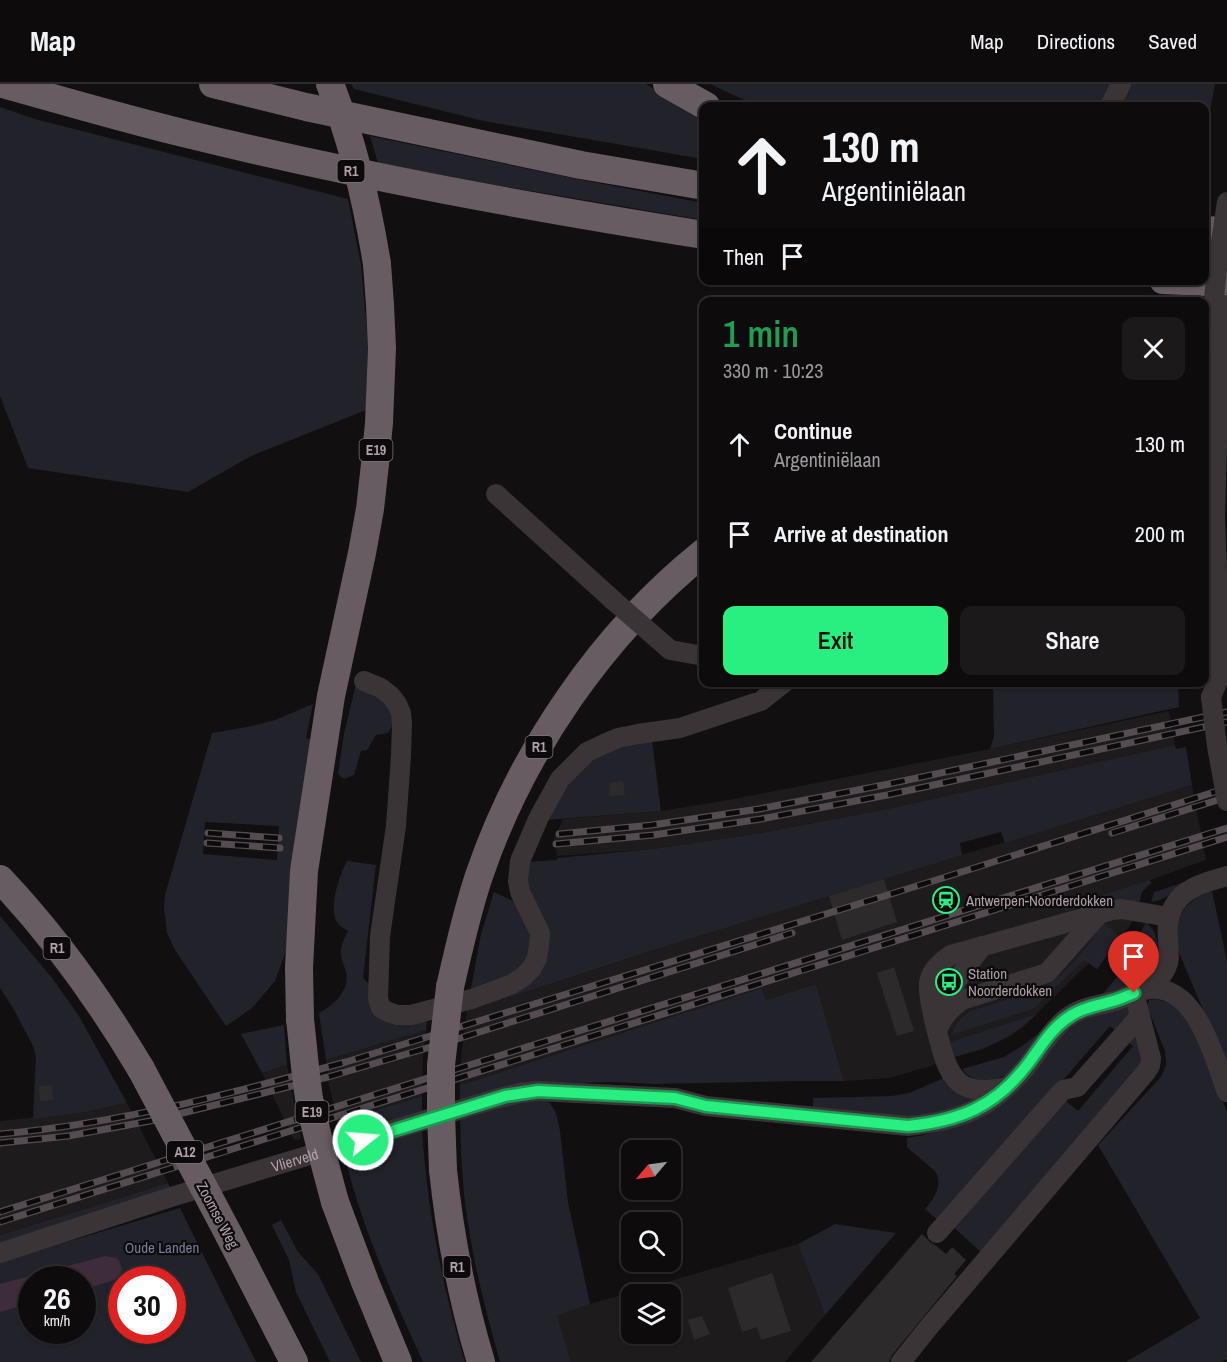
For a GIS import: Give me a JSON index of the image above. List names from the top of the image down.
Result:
{
  "streets": {
    "highway": [
      "R1",
      "E19",
      "A12",
      "Zoomse Weg"
    ],
    "street": ["Vlierveld"]
  },
  "crossings": [
    ["R1", "Zoomse Weg"]
  ],
  "parks": ["Oude Landen"],
  "places": {
    "station": ["Antwerpen-Noorderdokken"],
    "bus stop": ["Station Noorderdokken"]
  },
  "north": "bottom left",
  "page": {
    "header": "Map",
    "nav": ["Map", "Directions", "Saved"],
    "turn": ["130 m", "Argentiniëlaan"],
    "then": "Then",
    "heading": ["1 min", "330 m · 10:23"],
    "list": [
      {
        "name": "Continue",
        "note": "Argentiniëlaan",
        "value": "130 m"
      },
      {
        "name": "Arrive at destination",
        "value": "200 m"
      }
    ],
    "buttons": ["Exit", "Share"],
    "speed": "26 km/h",
    "limit": "30"
  }
}
